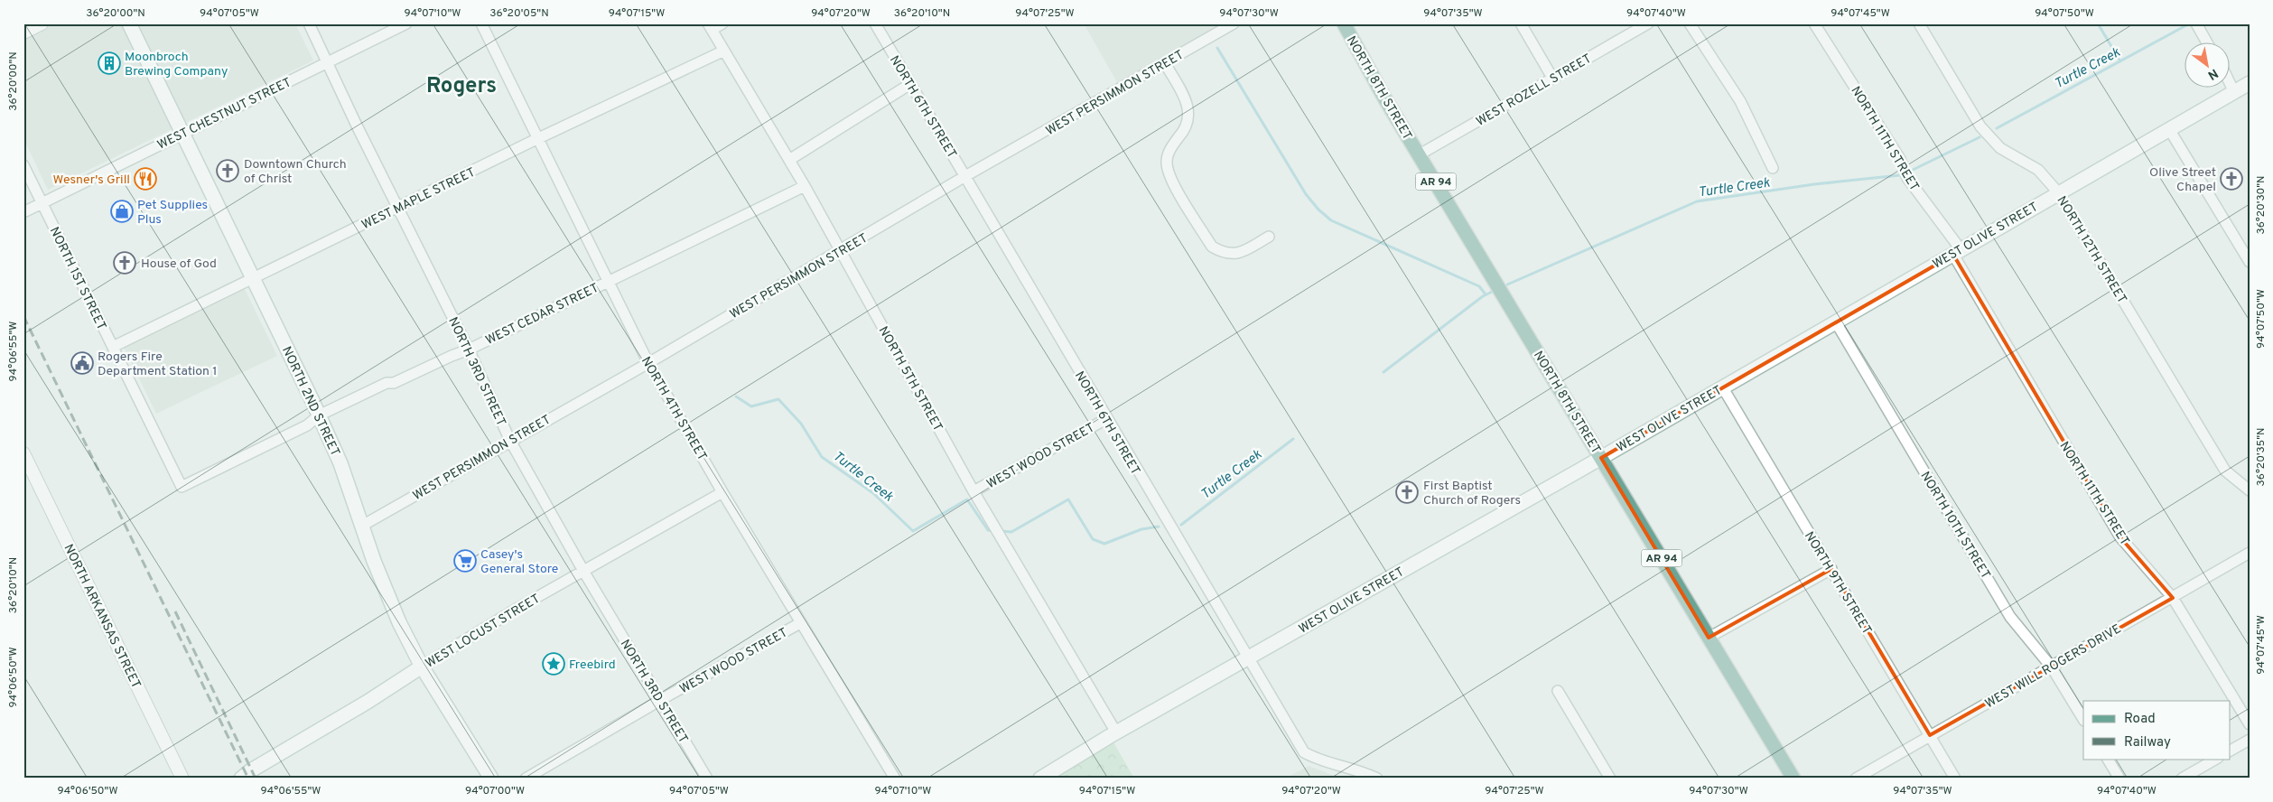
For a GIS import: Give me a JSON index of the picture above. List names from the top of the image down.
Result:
{
  "streets": {
    "main road": [
      "NORTH 8TH STREET",
      "AR 94",
      "WEST OLIVE STREET",
      "NORTH 2ND STREET",
      "WEST LOCUST STREET"
    ],
    "street": [
      "WEST ROZELL STREET",
      "WEST PERSIMMON STREET",
      "NORTH 6TH STREET",
      "WEST CHESTNUT STREET",
      "NORTH 11TH STREET",
      "WEST MAPLE STREET",
      "NORTH 12TH STREET",
      "NORTH 1ST STREET",
      "WEST CEDAR STREET",
      "NORTH 3RD STREET",
      "NORTH 5TH STREET",
      "NORTH 4TH STREET",
      "WEST WOOD STREET",
      "NORTH 10TH STREET",
      "NORTH 9TH STREET",
      "NORTH ARKANSAS STREET",
      "WEST WILL ROGERS DRIVE"
    ]
  },
  "crossings": [
    ["NORTH 8TH STREET", "WEST ROZELL STREET"],
    ["NORTH 8TH STREET", "WEST OLIVE STREET"],
    ["WEST PERSIMMON STREET", "NORTH 6TH STREET"],
    ["WEST PERSIMMON STREET", "NORTH 3RD STREET"],
    ["WEST PERSIMMON STREET", "NORTH 5TH STREET"],
    ["WEST PERSIMMON STREET", "NORTH 2ND STREET"],
    ["WEST PERSIMMON STREET", "NORTH 4TH STREET"],
    ["NORTH 6TH STREET", "WEST OLIVE STREET"],
    ["NORTH 6TH STREET", "WEST WOOD STREET"],
    ["WEST CHESTNUT STREET", "NORTH 1ST STREET"],
    ["WEST CHESTNUT STREET", "NORTH 3RD STREET"],
    ["WEST CHESTNUT STREET", "NORTH 2ND STREET"],
    ["NORTH 11TH STREET", "WEST OLIVE STREET"],
    ["NORTH 11TH STREET", "WEST WILL ROGERS DRIVE"],
    ["WEST MAPLE STREET", "NORTH 1ST STREET"],
    ["WEST MAPLE STREET", "NORTH 3RD STREET"],
    ["WEST MAPLE STREET", "NORTH 5TH STREET"],
    ["WEST MAPLE STREET", "NORTH 2ND STREET"],
    ["WEST MAPLE STREET", "NORTH 4TH STREET"],
    ["WEST OLIVE STREET", "NORTH 12TH STREET"],
    ["WEST OLIVE STREET", "NORTH 5TH STREET"],
    ["WEST OLIVE STREET", "NORTH 10TH STREET"],
    ["WEST OLIVE STREET", "NORTH 9TH STREET"],
    ["NORTH 1ST STREET", "WEST CEDAR STREET"],
    ["WEST CEDAR STREET", "NORTH 3RD STREET"],
    ["WEST CEDAR STREET", "NORTH 5TH STREET"],
    ["WEST CEDAR STREET", "NORTH 2ND STREET"],
    ["WEST CEDAR STREET", "NORTH 4TH STREET"],
    ["NORTH 3RD STREET", "WEST WOOD STREET"],
    ["NORTH 3RD STREET", "WEST LOCUST STREET"],
    ["NORTH 5TH STREET", "WEST WOOD STREET"],
    ["NORTH 2ND STREET", "WEST LOCUST STREET"],
    ["NORTH 4TH STREET", "WEST WOOD STREET"],
    ["NORTH 4TH STREET", "WEST LOCUST STREET"],
    ["NORTH 10TH STREET", "WEST WILL ROGERS DRIVE"],
    ["NORTH 9TH STREET", "WEST WILL ROGERS DRIVE"]
  ],
  "districts": ["Rogers"],
  "water": ["Turtle Creek"],
  "places": {
    "building": ["Moonbroch Brewing Company"],
    "church": [
      "Downtown Church of Christ",
      "Olive Street Chapel",
      "House of God",
      "First Baptist Church of Rogers"
    ],
    "restaurant": ["Wesner's Grill"],
    "shop": ["Pet Supplies Plus"],
    "public building": ["Rogers Fire Department Station 1"],
    "supermarket": ["Casey's General Store"],
    "place": ["Freebird"]
  },
  "legend": ["Road", "Railway"],
  "north": "bottom right",
  "coordinates": [
    "36°20'00\"N",
    "94°07'05\"W",
    "94°07'10\"W",
    "36°20'05\"N",
    "94°07'15\"W",
    "94°07'20\"W",
    "36°20'10\"N",
    "94°07'25\"W",
    "94°07'30\"W",
    "94°07'35\"W",
    "94°07'40\"W",
    "94°07'45\"W",
    "94°07'50\"W",
    "36°20'30\"N",
    "94°06'55\"W",
    "36°20'35\"N",
    "94°06'50\"W",
    "94°07'00\"W"
  ]
}
